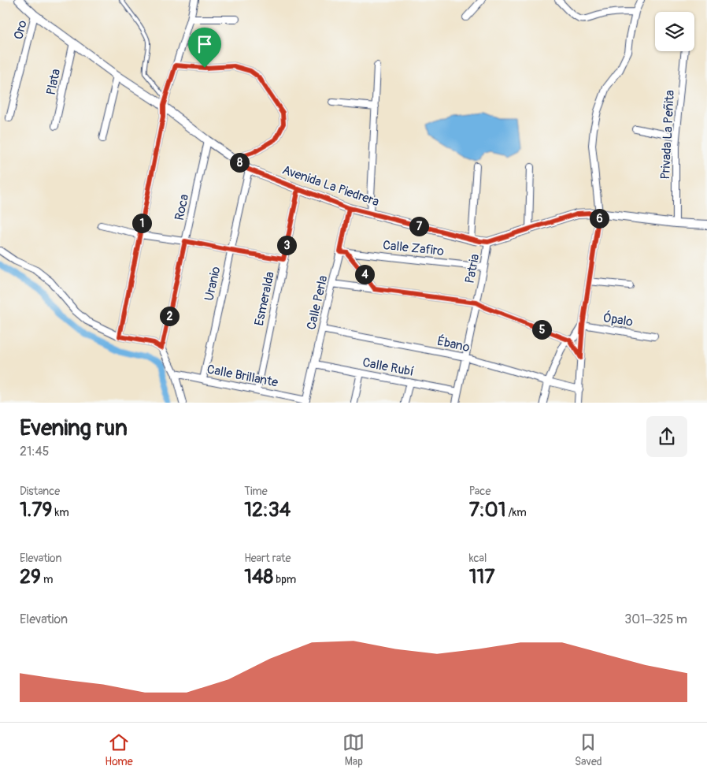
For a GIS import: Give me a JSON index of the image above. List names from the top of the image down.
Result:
{
  "streets": {
    "street": [
      "Oro",
      "Plata",
      "Privada La Peñita",
      "Avenida La Piedrera",
      "Roca",
      "Calle Zafiro",
      "Patria",
      "Uranio",
      "Esmeralda",
      "Calle Perla",
      "Ópalo",
      "Ébano",
      "Calle Rubí",
      "Calle Brillante"
    ]
  },
  "crossings": [
    ["Oro", "Avenida La Piedrera"],
    ["Plata", "Avenida La Piedrera"],
    ["Privada La Peñita", "Avenida La Piedrera"],
    ["Avenida La Piedrera", "Roca"],
    ["Avenida La Piedrera", "Patria"],
    ["Avenida La Piedrera", "Uranio"],
    ["Avenida La Piedrera", "Esmeralda"],
    ["Avenida La Piedrera", "Calle Perla"],
    ["Calle Zafiro", "Patria"],
    ["Calle Zafiro", "Calle Perla"],
    ["Patria", "Ébano"],
    ["Patria", "Calle Rubí"],
    ["Uranio", "Calle Brillante"],
    ["Esmeralda", "Calle Brillante"],
    ["Calle Perla", "Ébano"],
    ["Calle Perla", "Calle Rubí"],
    ["Calle Perla", "Calle Brillante"]
  ],
  "page": {
    "pins": [
      "8",
      "6",
      "1",
      "7",
      "3",
      "4",
      "2",
      "5"
    ],
    "heading": ["Evening run", "21:45"],
    "stats": [
      ["Distance", "1.79 km"],
      ["Time", "12:34"],
      ["Pace", "7:01 /km"],
      ["Elevation", "29 m"],
      ["Heart rate", "148 bpm"],
      ["kcal", "117"]
    ],
    "chart": ["Elevation", "301–325 m"],
    "tabs": ["Home", "Map", "Saved"]
  }
}
